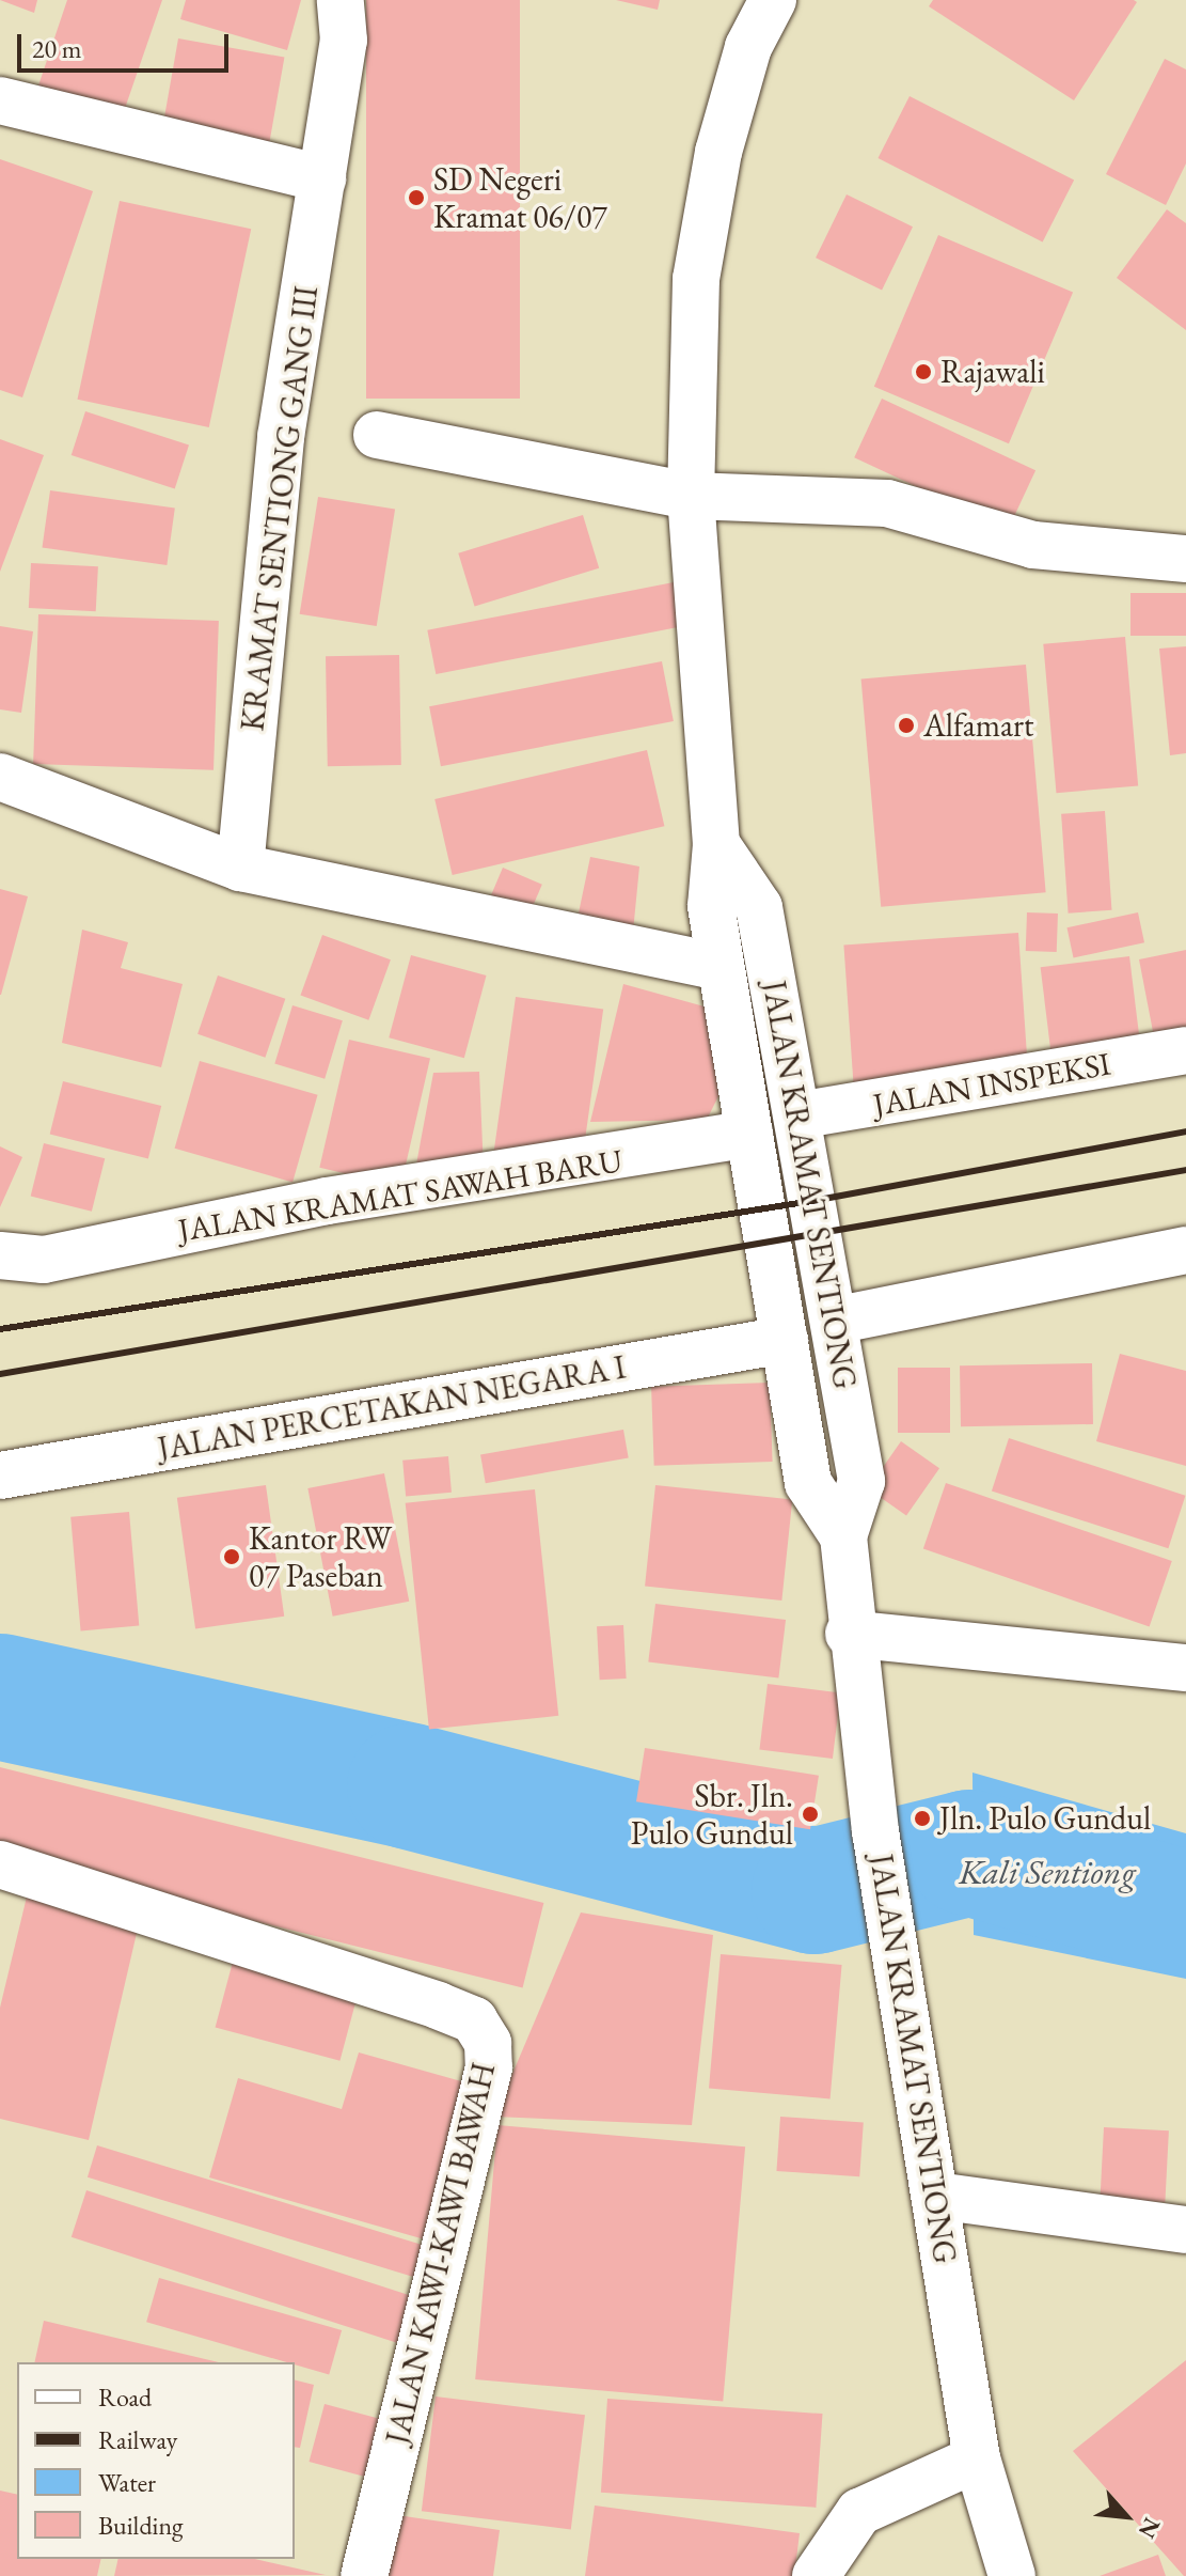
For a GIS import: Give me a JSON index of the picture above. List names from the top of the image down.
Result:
{
  "streets": {
    "street": [
      "KRAMAT SENTIONG GANG III",
      "JALAN INSPEKSI",
      "JALAN KRAMAT SENTIONG",
      "JALAN KRAMAT SAWAH BARU",
      "JALAN PERCETAKAN NEGARA I",
      "JALAN KAWI-KAWI BAWAH"
    ]
  },
  "crossings": [
    ["JALAN INSPEKSI", "JALAN KRAMAT SENTIONG"],
    ["JALAN KRAMAT SENTIONG", "JALAN KRAMAT SAWAH BARU"],
    ["JALAN KRAMAT SENTIONG", "JALAN PERCETAKAN NEGARA I"]
  ],
  "water": ["Kali Sentiong"],
  "places": [
    "SD Negeri Kramat 06/07",
    "Rajawali",
    "Alfamart",
    "Kantor RW 07 Paseban",
    "Sbr. Jln. Pulo Gundul",
    "Jln. Pulo Gundul"
  ],
  "legend": [
    "Road",
    "Railway",
    "Water",
    "Building"
  ],
  "scale_bar": "20 m",
  "north": "bottom right"
}
